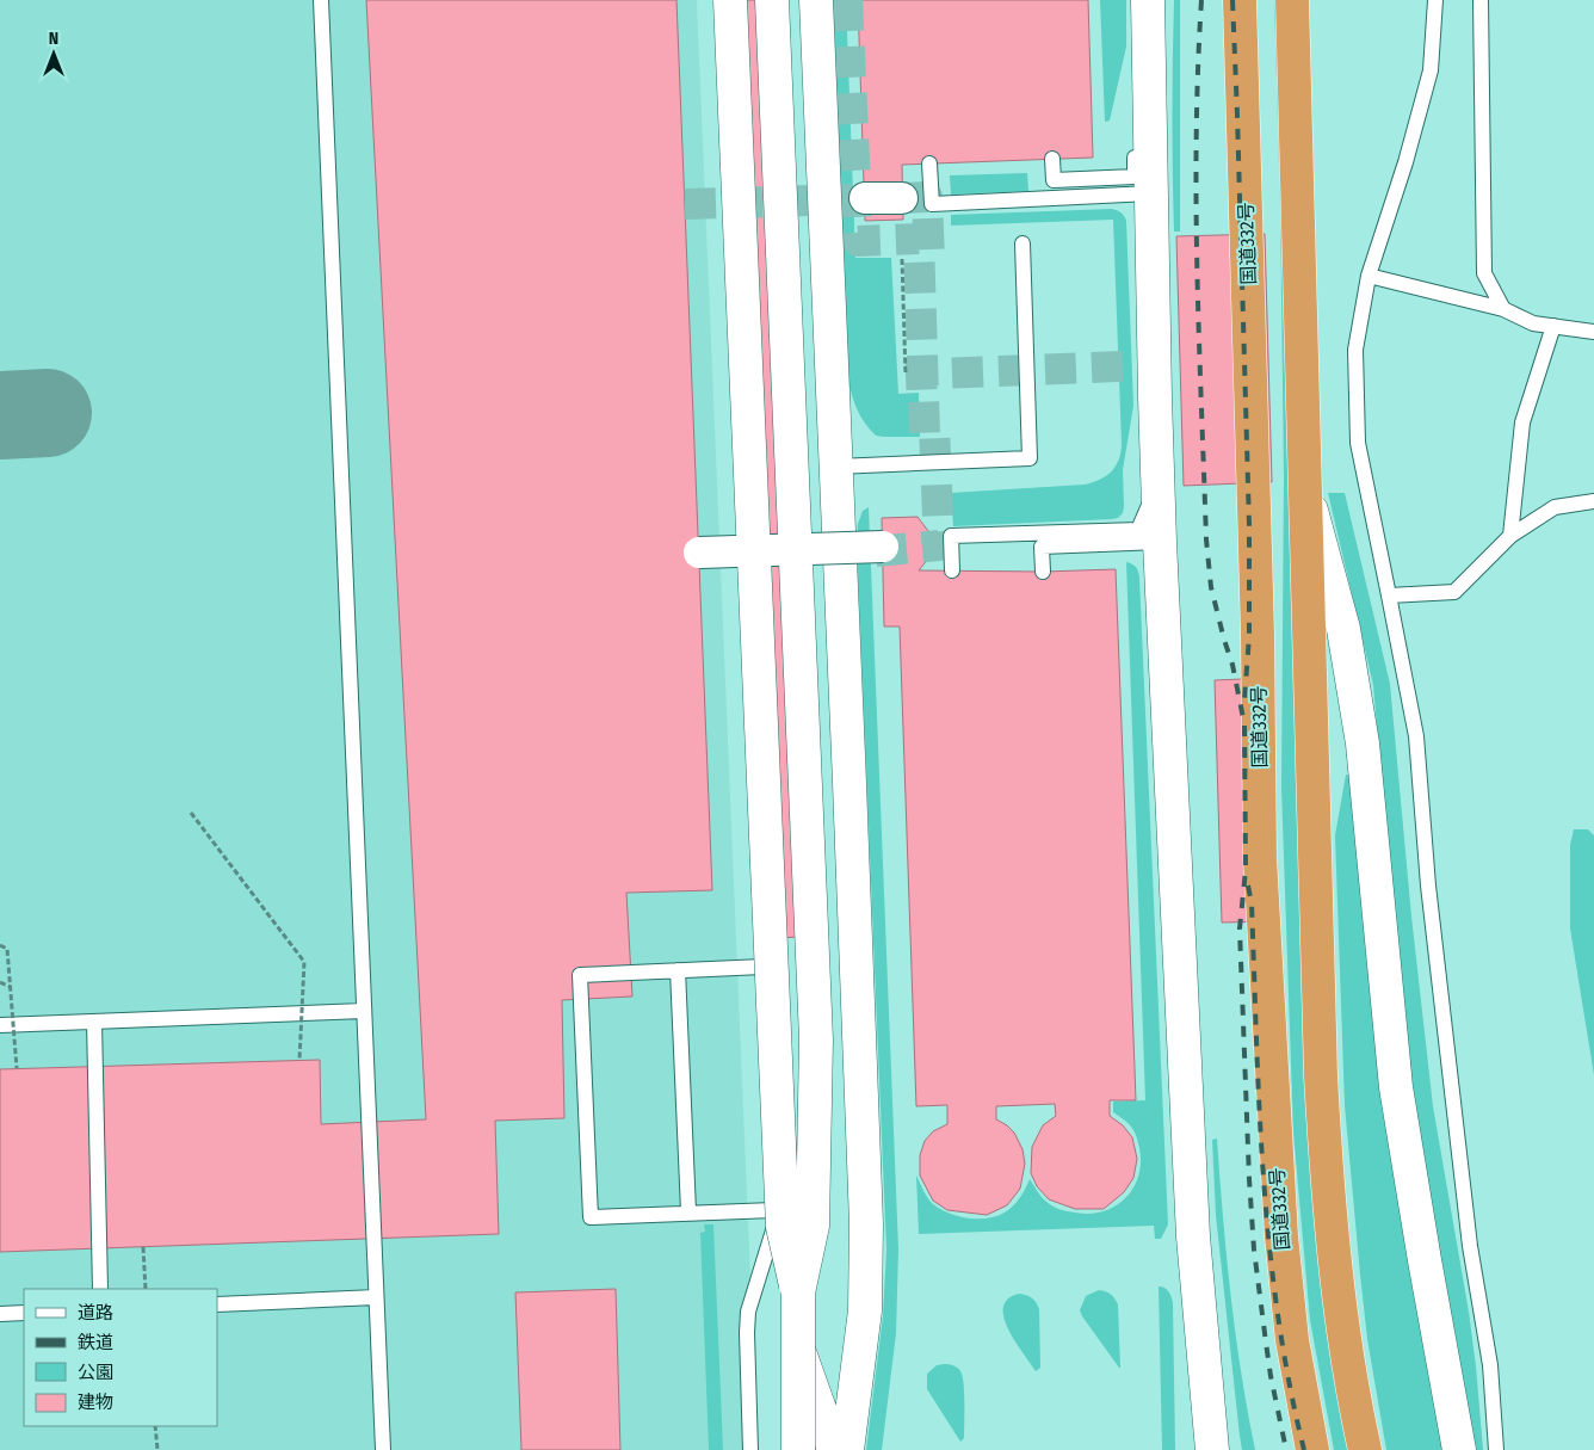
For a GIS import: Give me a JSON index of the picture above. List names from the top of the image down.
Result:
{
  "streets": {
    "highway": ["国道332号"]
  },
  "legend": [
    "道路",
    "鉄道",
    "公園",
    "建物"
  ],
  "north": "top"
}
